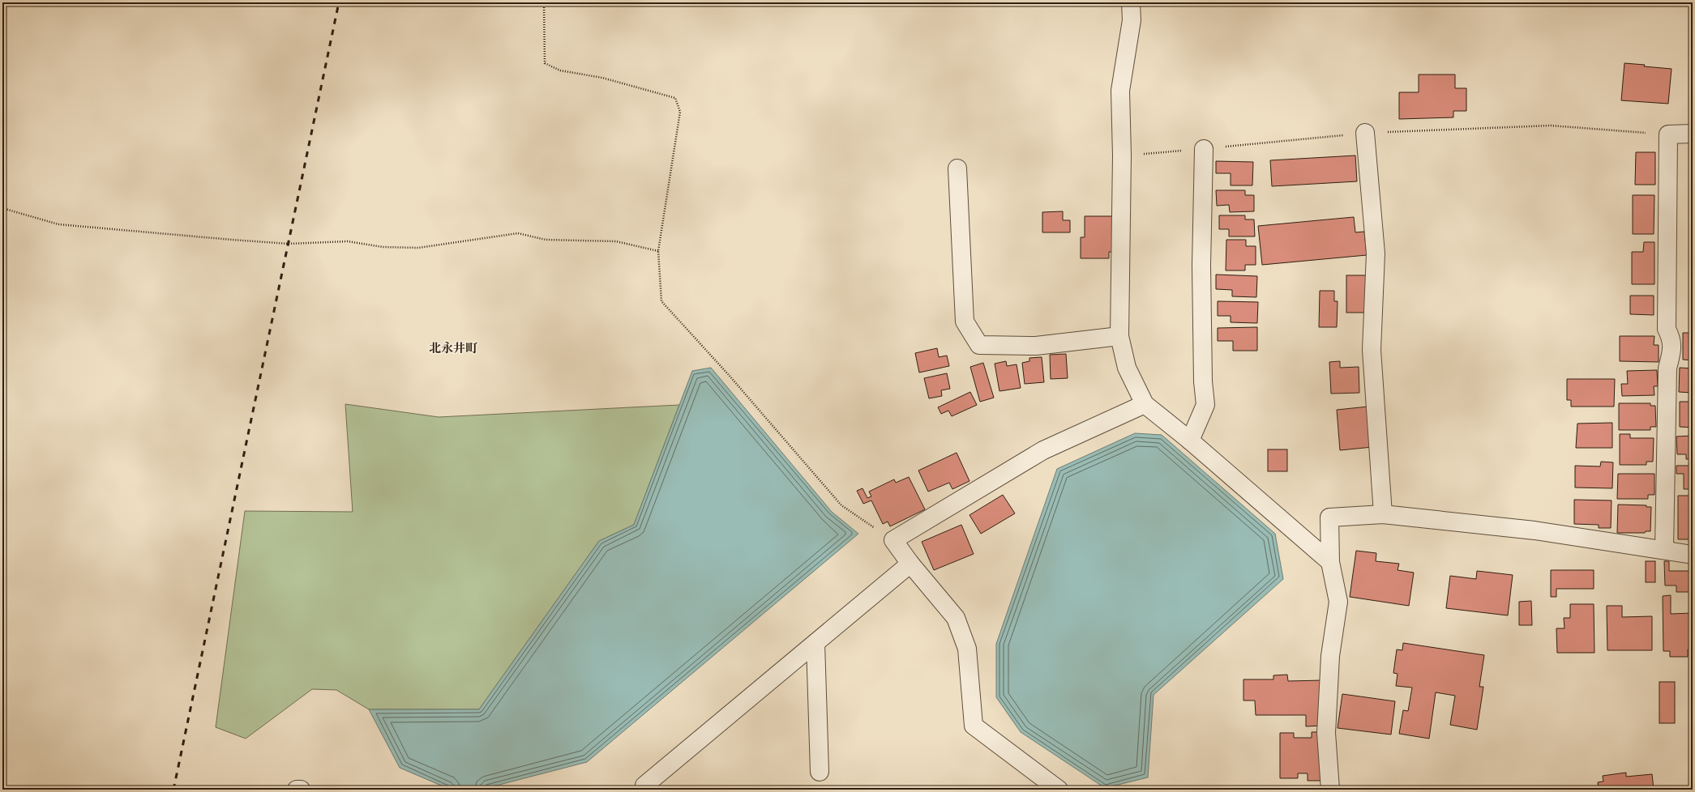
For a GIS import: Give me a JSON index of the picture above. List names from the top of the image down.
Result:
{
  "districts": ["北永井町"]
}
